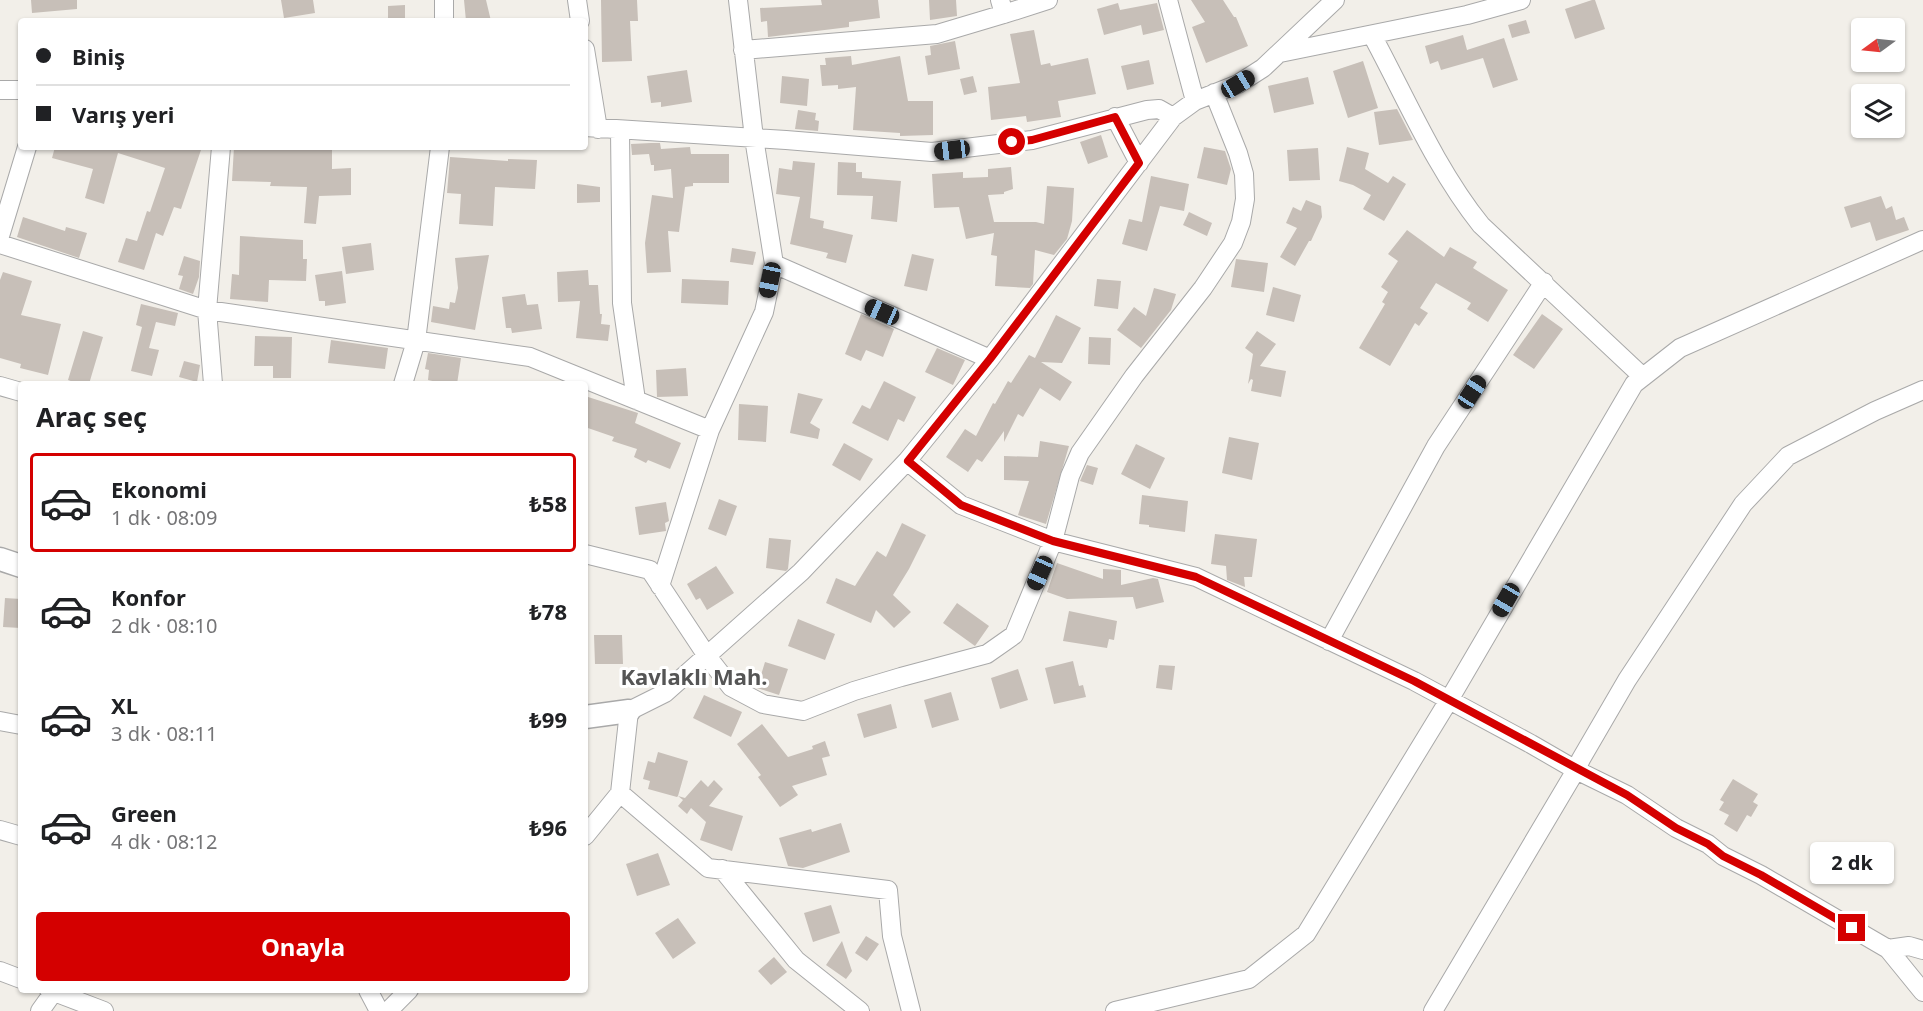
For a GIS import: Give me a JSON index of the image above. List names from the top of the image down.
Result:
{
  "districts": ["Kavlaklı Mah."],
  "north": "left",
  "page": {
    "banner": ["Biniş", "Varış yeri"],
    "heading": "Araç seç",
    "list": [
      {
        "name": "Ekonomi",
        "note": "1 dk · 08:09",
        "value": "₺58"
      },
      {
        "name": "Konfor",
        "note": "2 dk · 08:10",
        "value": "₺78"
      },
      {
        "name": "XL",
        "note": "3 dk · 08:11",
        "value": "₺99"
      },
      {
        "name": "Green",
        "note": "4 dk · 08:12",
        "value": "₺96"
      }
    ],
    "bubble": "2 dk",
    "buttons": "Onayla"
  }
}
